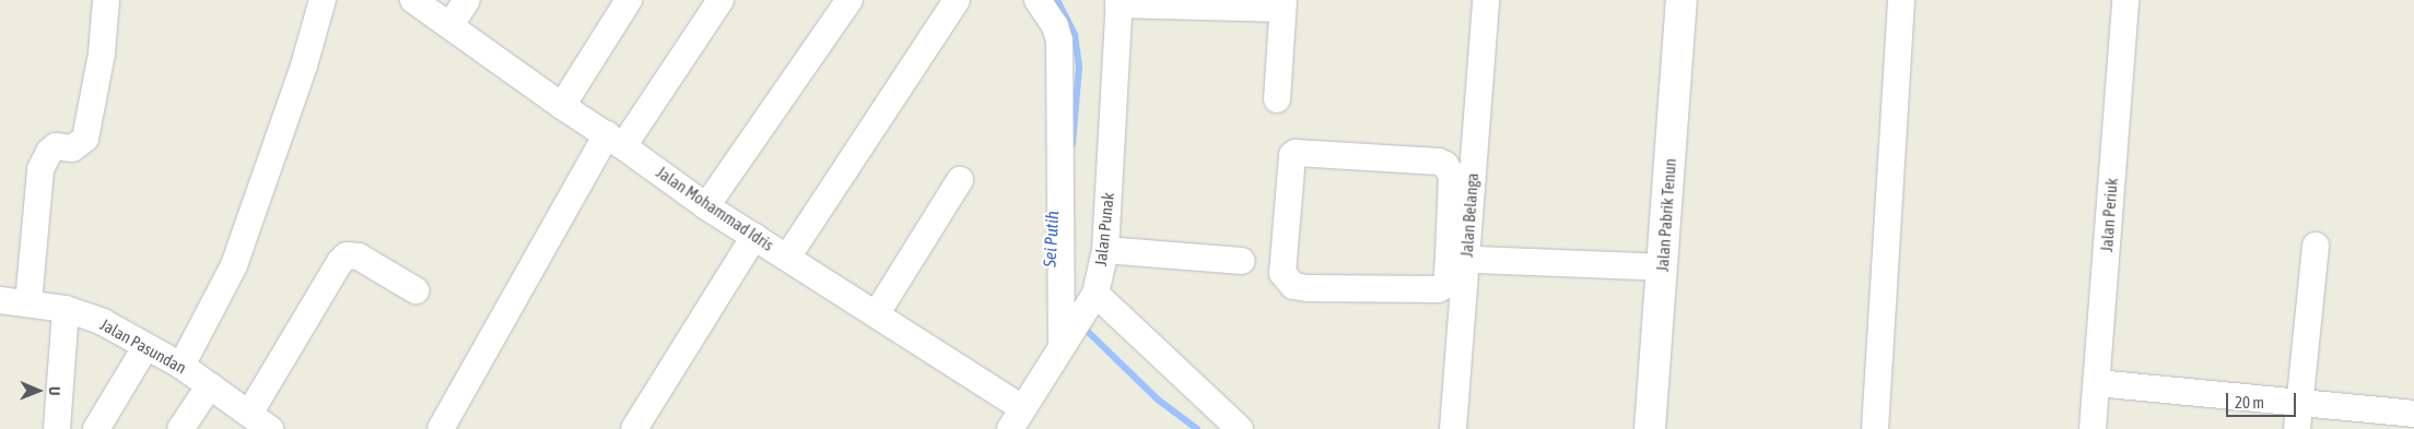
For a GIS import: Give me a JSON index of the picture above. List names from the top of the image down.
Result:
{
  "streets": {
    "street": [
      "Jalan Mohammad Idris",
      "Jalan Belanga",
      "Jalan Pabrik Tenun",
      "Jalan Periuk",
      "Jalan Punak",
      "Jalan Pasundan"
    ]
  },
  "crossings": [
    ["Jalan Mohammad Idris", "Jalan Punak"]
  ],
  "water": ["Sei Putih"],
  "scale_bar": "20 m",
  "north": "right"
}
